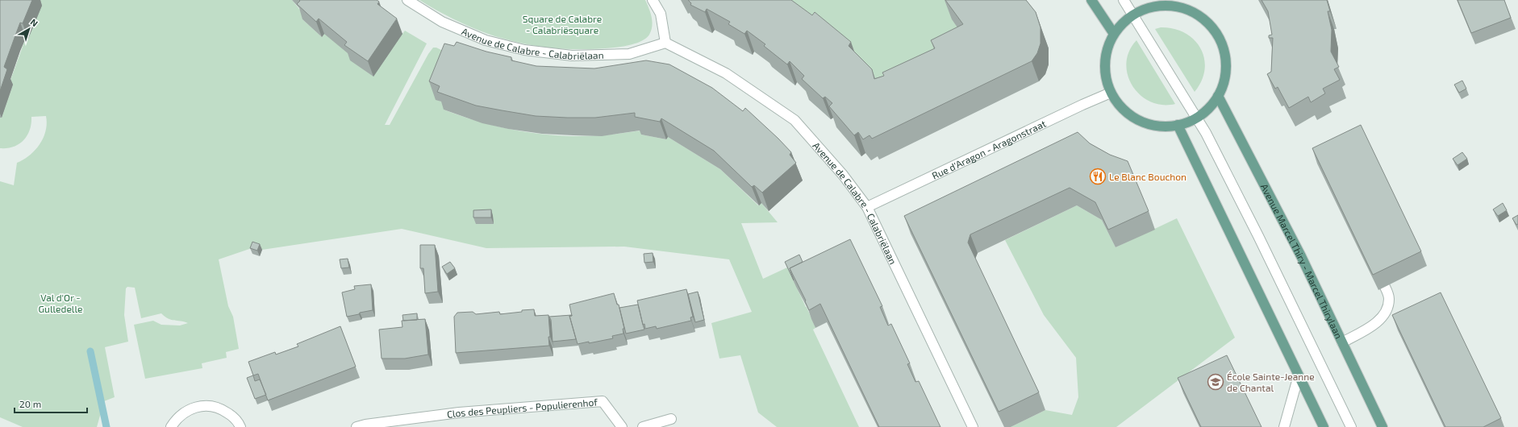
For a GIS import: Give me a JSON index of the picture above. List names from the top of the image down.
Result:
{
  "streets": {
    "main road": ["Avenue Marcel Thiry - Marcel Thirylaan"],
    "street": ["Avenue de Calabre - Calabriëlaan", "Rue d'Aragon - Aragonstraat", "Clos des Peupliers - Populierenhof"]
  },
  "crossings": [
    ["Avenue de Calabre - Calabriëlaan", "Rue d'Aragon - Aragonstraat"]
  ],
  "parks": ["Square de Calabre - Calabriësquare", "Val d'Or - Gulledelle"],
  "places": {
    "restaurant": ["Le Blanc Bouchon"],
    "school or university": ["École Sainte-Jeanne de Chantal"]
  },
  "scale_bar": "20 m",
  "north": "top right"
}
